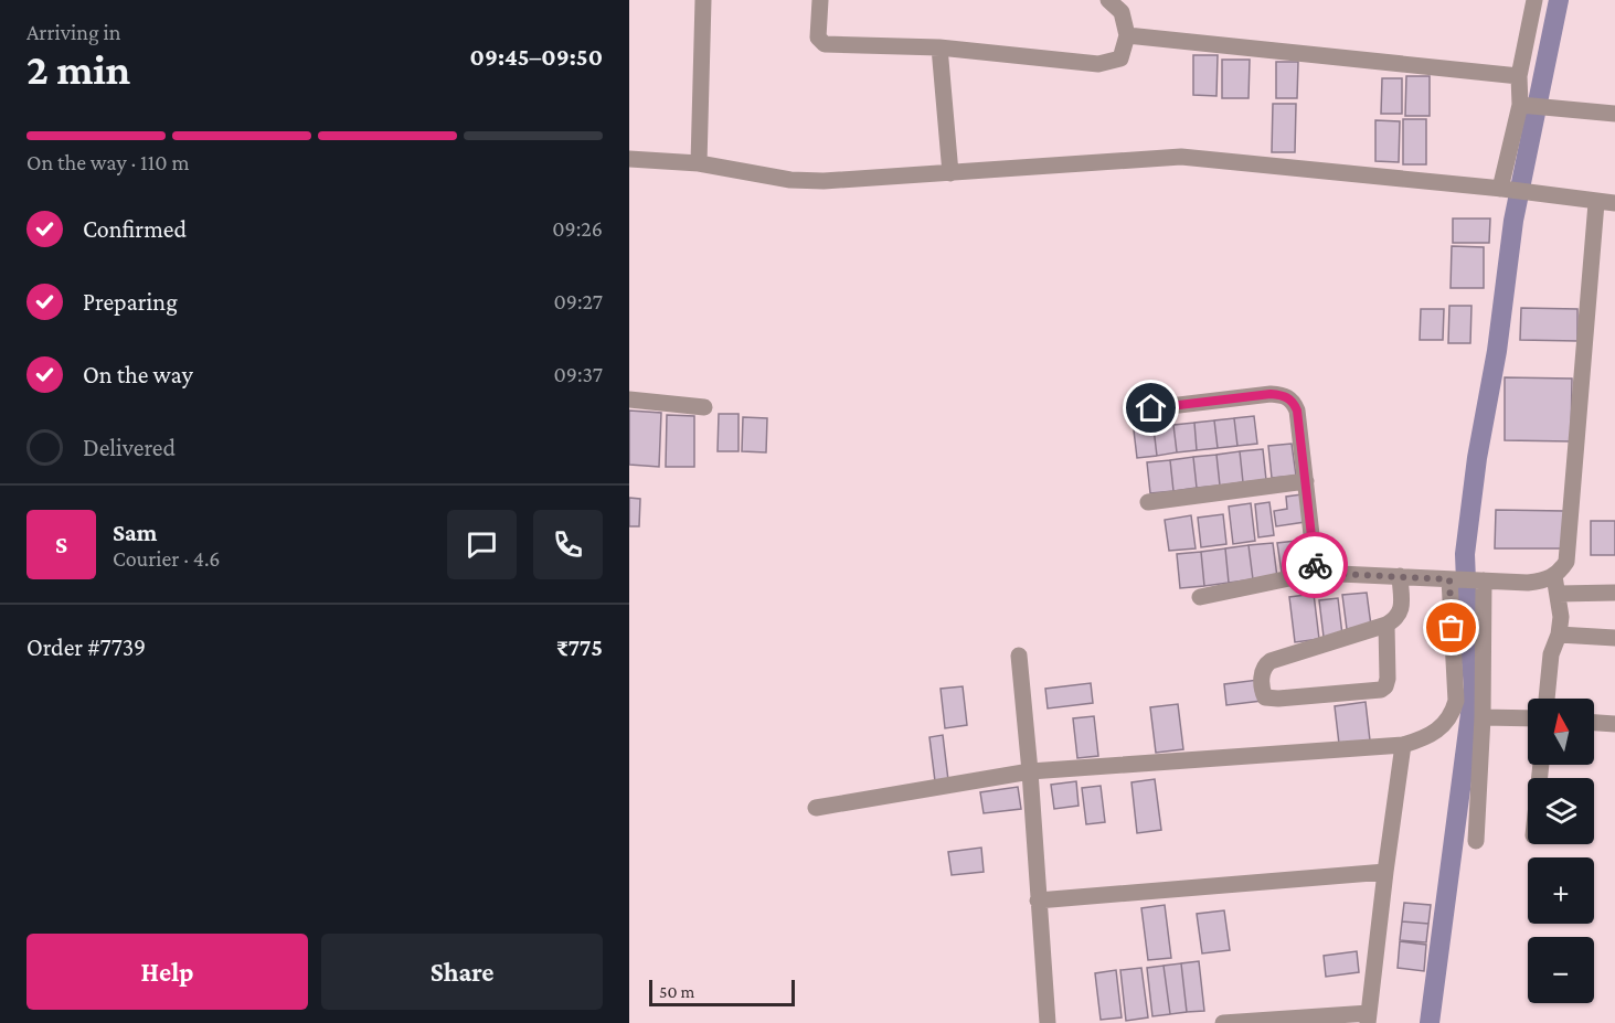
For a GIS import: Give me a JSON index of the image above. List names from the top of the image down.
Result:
{
  "scale_bar": "50 m",
  "north": "top",
  "page": {
    "heading": ["2 min", "Arriving in", "09:45–09:50"],
    "panel": [
      "Sam",
      "Courier · 4.6",
      "Order #7739",
      "₹775"
    ],
    "bar": "On the way · 110 m",
    "list": [
      ["Confirmed", "09:26"],
      ["Preparing", "09:27"],
      ["On the way", "09:37"],
      "Delivered"
    ],
    "round": "S",
    "map_buttons": ["+", "−"],
    "buttons": ["Help", "Share"],
    "scale": "50 m"
  }
}
